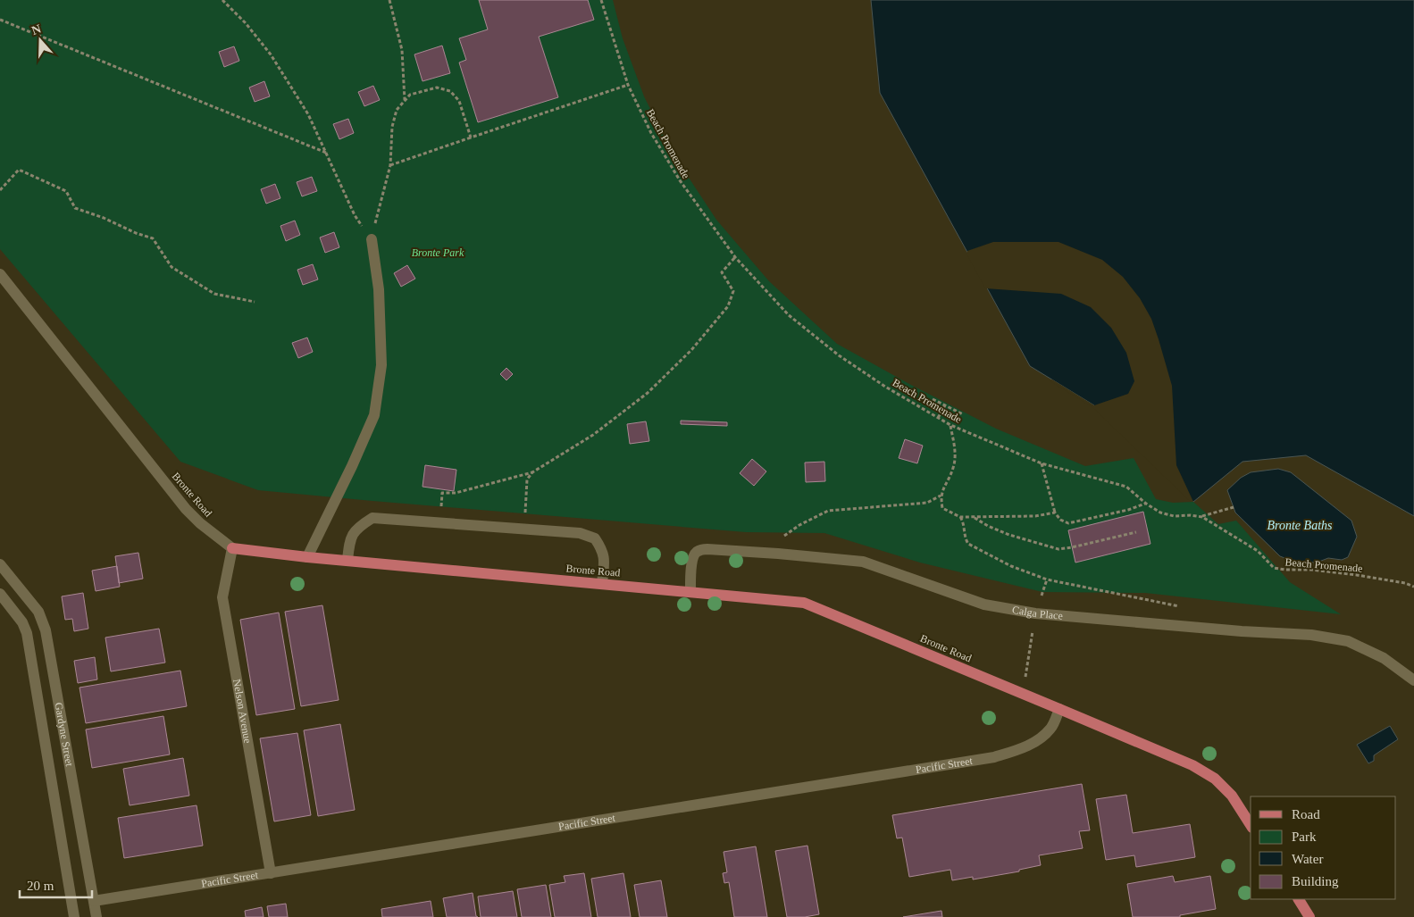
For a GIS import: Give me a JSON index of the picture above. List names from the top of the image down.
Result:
{
  "streets": {
    "main road": ["Bronte Road"],
    "street": [
      "Calga Place",
      "Nelson Avenue",
      "Gardyne Street",
      "Pacific Street"
    ],
    "path": ["Beach Promenade"]
  },
  "crossings": [
    ["Bronte Road", "Calga Place"],
    ["Bronte Road", "Nelson Avenue"],
    ["Bronte Road", "Pacific Street"],
    ["Nelson Avenue", "Pacific Street"],
    ["Gardyne Street", "Pacific Street"]
  ],
  "water": ["Bronte Baths"],
  "parks": ["Bronte Park"],
  "legend": [
    "Road",
    "Park",
    "Water",
    "Building"
  ],
  "scale_bar": "20 m",
  "north": "top"
}
